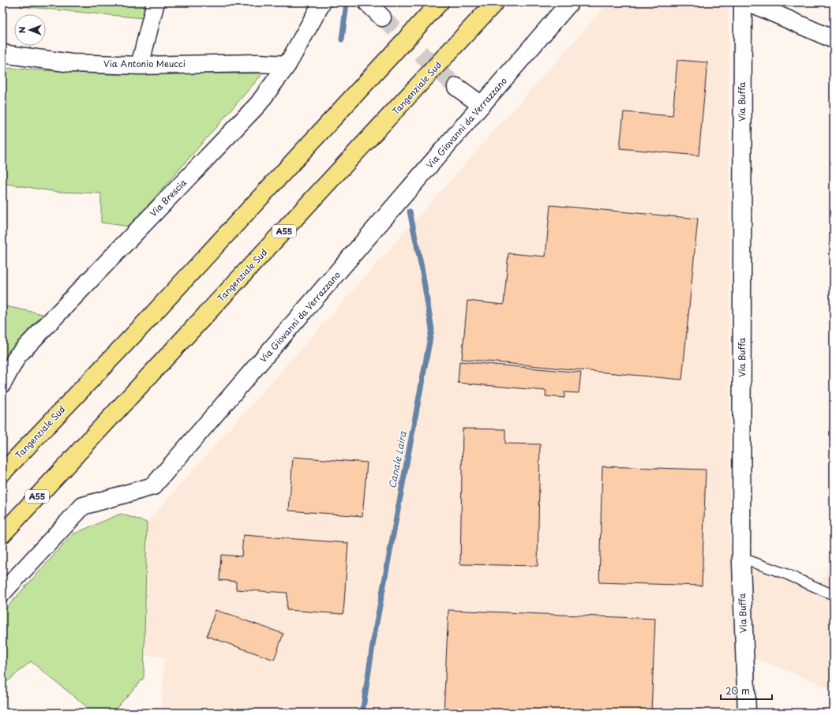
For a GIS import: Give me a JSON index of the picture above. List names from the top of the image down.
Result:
{
  "streets": {
    "highway": ["Tangenziale Sud", "A55"],
    "street": [
      "Via Antonio Meucci",
      "Via Buffa",
      "Via Giovanni da Verrazzano",
      "Via Brescia"
    ]
  },
  "crossings": [
    ["Via Antonio Meucci", "Via Brescia"]
  ],
  "water": ["Canale Laira"],
  "scale_bar": "20 m",
  "north": "left"
}
